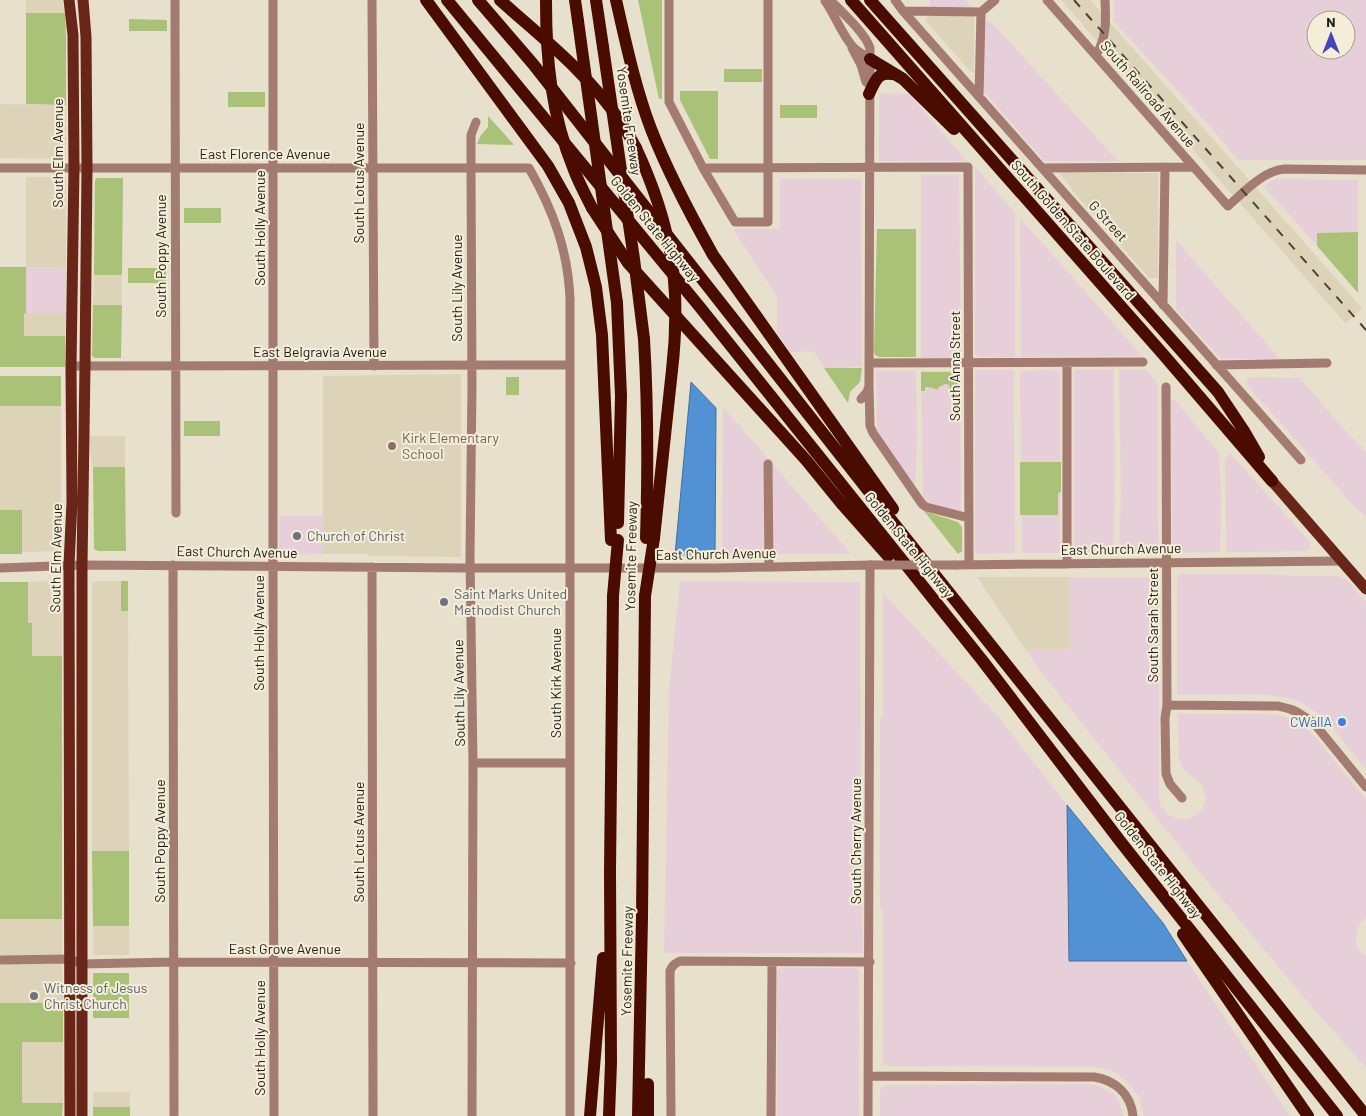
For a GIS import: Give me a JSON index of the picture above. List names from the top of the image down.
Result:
{
  "streets": {
    "highway": ["Yosemite Freeway", "Golden State Highway", "South Golden State Boulevard"],
    "main road": ["South Elm Avenue"],
    "street": [
      "South Railroad Avenue",
      "East Florence Avenue",
      "South Lotus Avenue",
      "G Street",
      "South Holly Avenue",
      "South Poppy Avenue",
      "South Lily Avenue",
      "East Belgravia Avenue",
      "South Anna Street",
      "East Church Avenue",
      "South Sarah Street",
      "South Kirk Avenue",
      "South Cherry Avenue",
      "East Grove Avenue"
    ]
  },
  "crossings": [
    ["South Elm Avenue", "East Florence Avenue"],
    ["South Elm Avenue", "East Belgravia Avenue"],
    ["South Elm Avenue", "East Church Avenue"],
    ["South Elm Avenue", "East Grove Avenue"],
    ["East Florence Avenue", "South Lotus Avenue"],
    ["East Florence Avenue", "South Holly Avenue"],
    ["East Florence Avenue", "South Poppy Avenue"],
    ["East Florence Avenue", "South Lily Avenue"],
    ["East Florence Avenue", "South Kirk Avenue"],
    ["South Lotus Avenue", "East Belgravia Avenue"],
    ["South Lotus Avenue", "East Church Avenue"],
    ["South Lotus Avenue", "East Grove Avenue"],
    ["South Holly Avenue", "East Belgravia Avenue"],
    ["South Holly Avenue", "East Church Avenue"],
    ["South Holly Avenue", "East Grove Avenue"],
    ["South Golden State Boulevard", "East Church Avenue"],
    ["South Poppy Avenue", "East Belgravia Avenue"],
    ["South Poppy Avenue", "East Church Avenue"],
    ["South Poppy Avenue", "East Grove Avenue"],
    ["South Lily Avenue", "East Belgravia Avenue"],
    ["South Lily Avenue", "East Church Avenue"],
    ["South Lily Avenue", "East Grove Avenue"],
    ["East Belgravia Avenue", "South Kirk Avenue"],
    ["South Anna Street", "East Church Avenue"],
    ["East Church Avenue", "South Sarah Street"],
    ["East Church Avenue", "South Kirk Avenue"],
    ["East Church Avenue", "South Cherry Avenue"],
    ["South Kirk Avenue", "East Grove Avenue"]
  ],
  "places": [
    "Kirk Elementary School",
    "Church of Christ",
    "Saint Marks United Methodist Church",
    "CWallA",
    "Witness of Jesus Christ Church"
  ],
  "north": "top"
}
